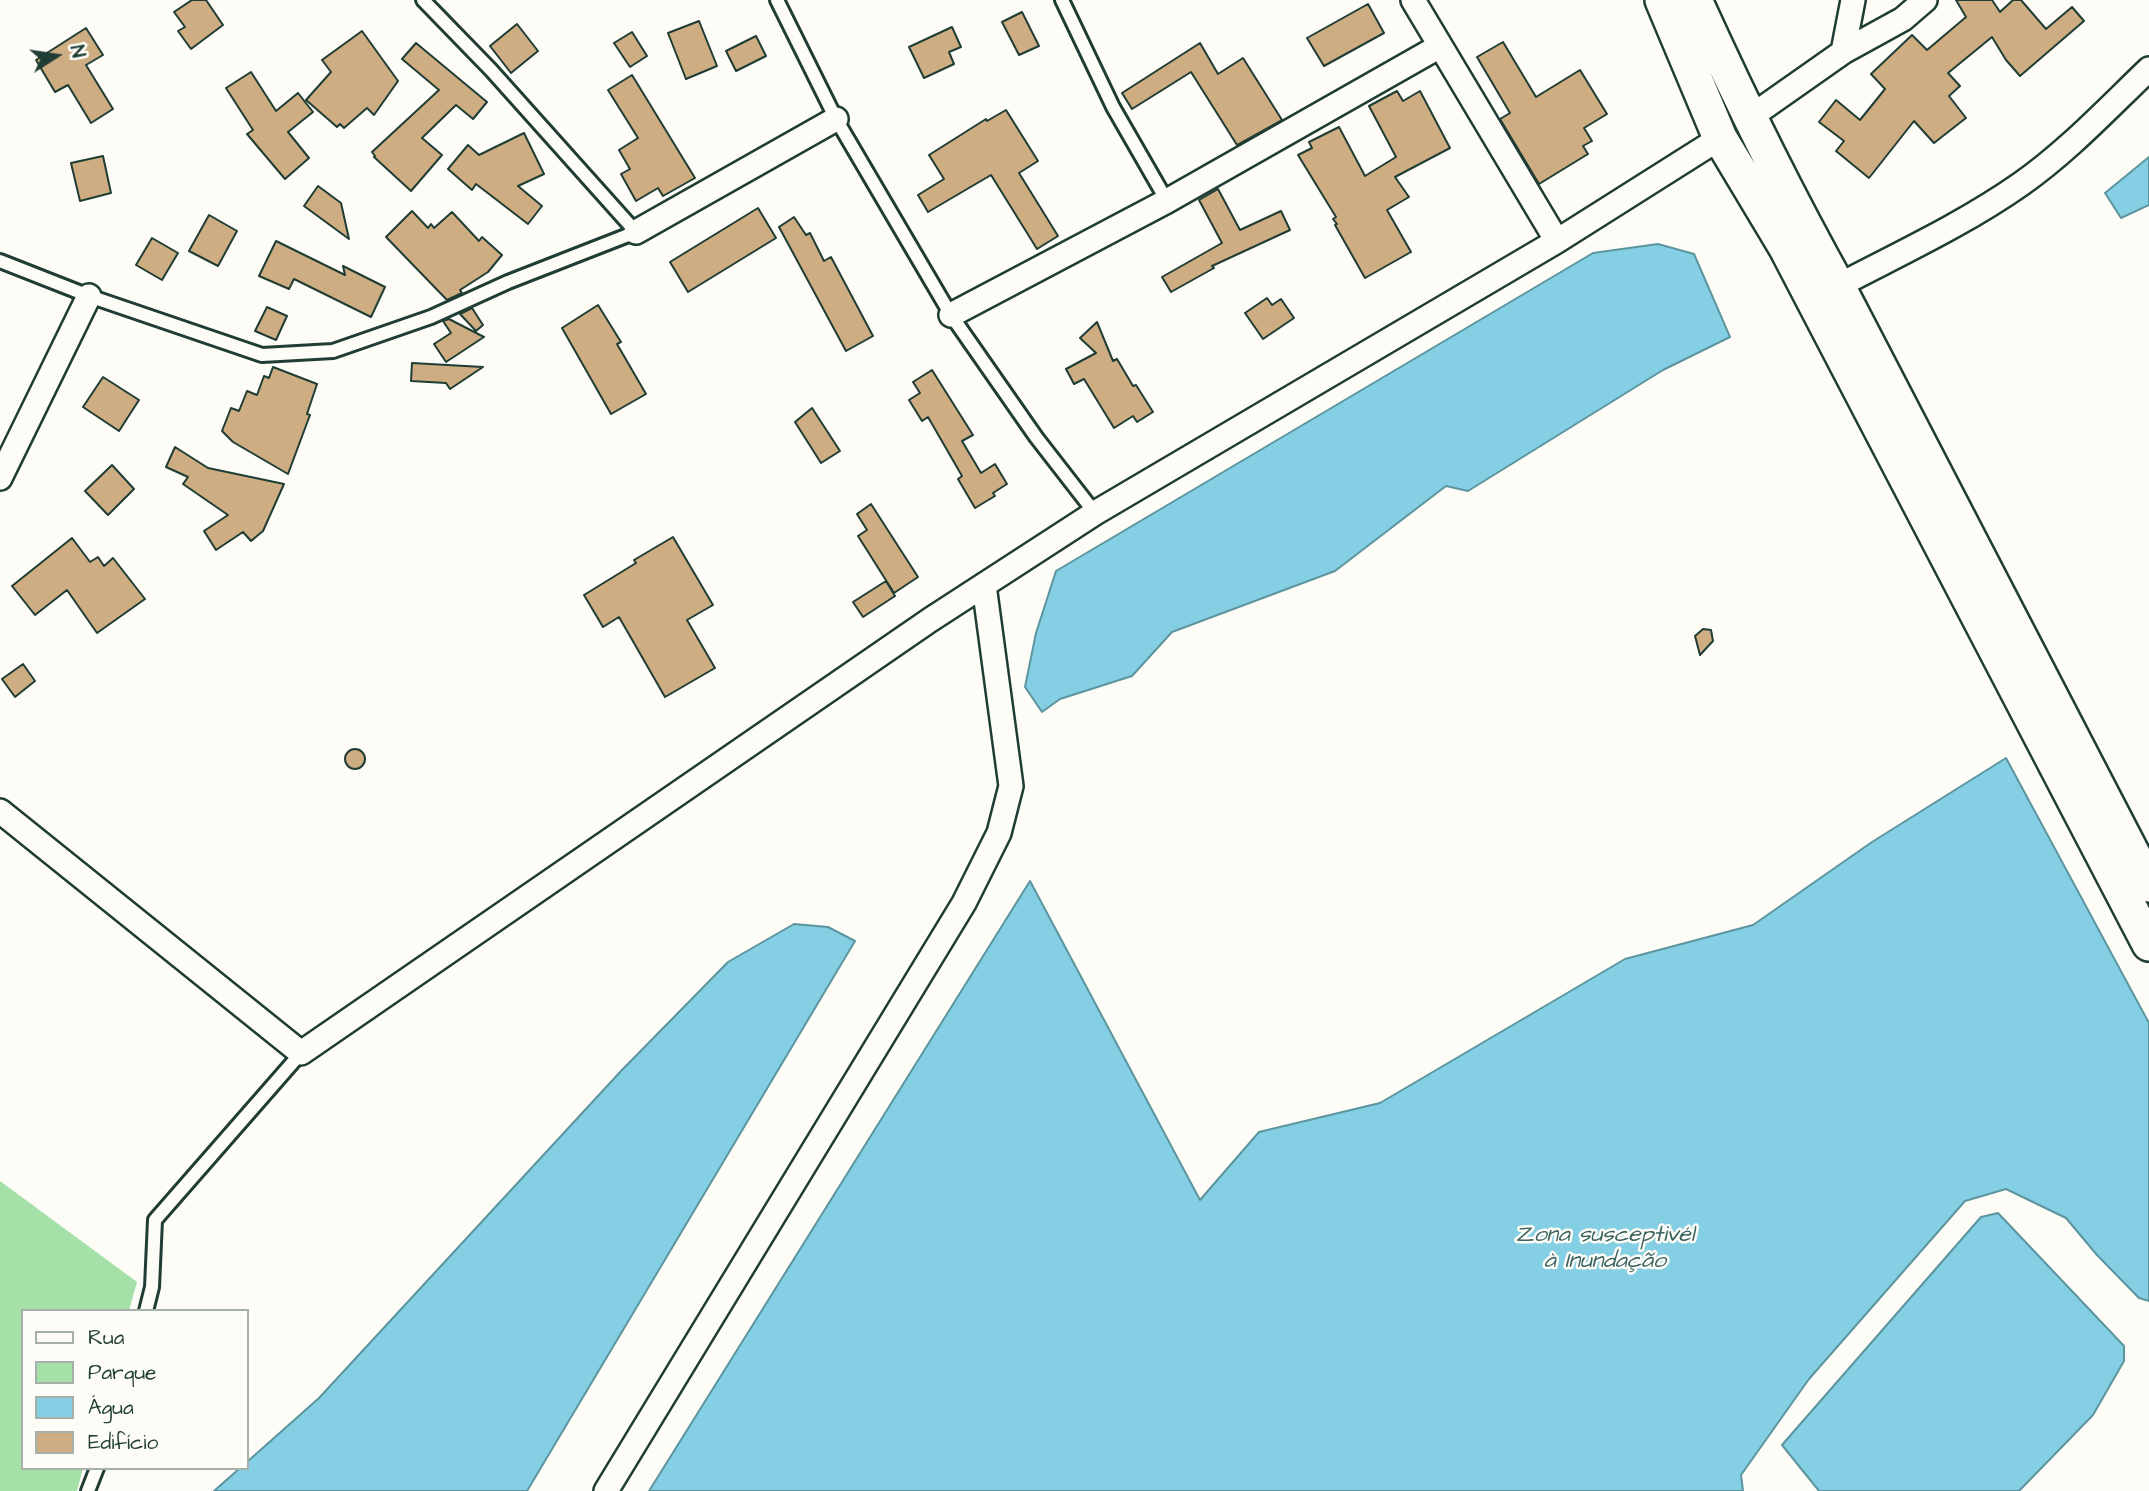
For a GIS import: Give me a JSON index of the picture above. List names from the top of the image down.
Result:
{
  "water": ["Zona susceptivél à Inundação"],
  "legend": [
    "Rua",
    "Parque",
    "Água",
    "Edifício"
  ],
  "north": "right"
}
